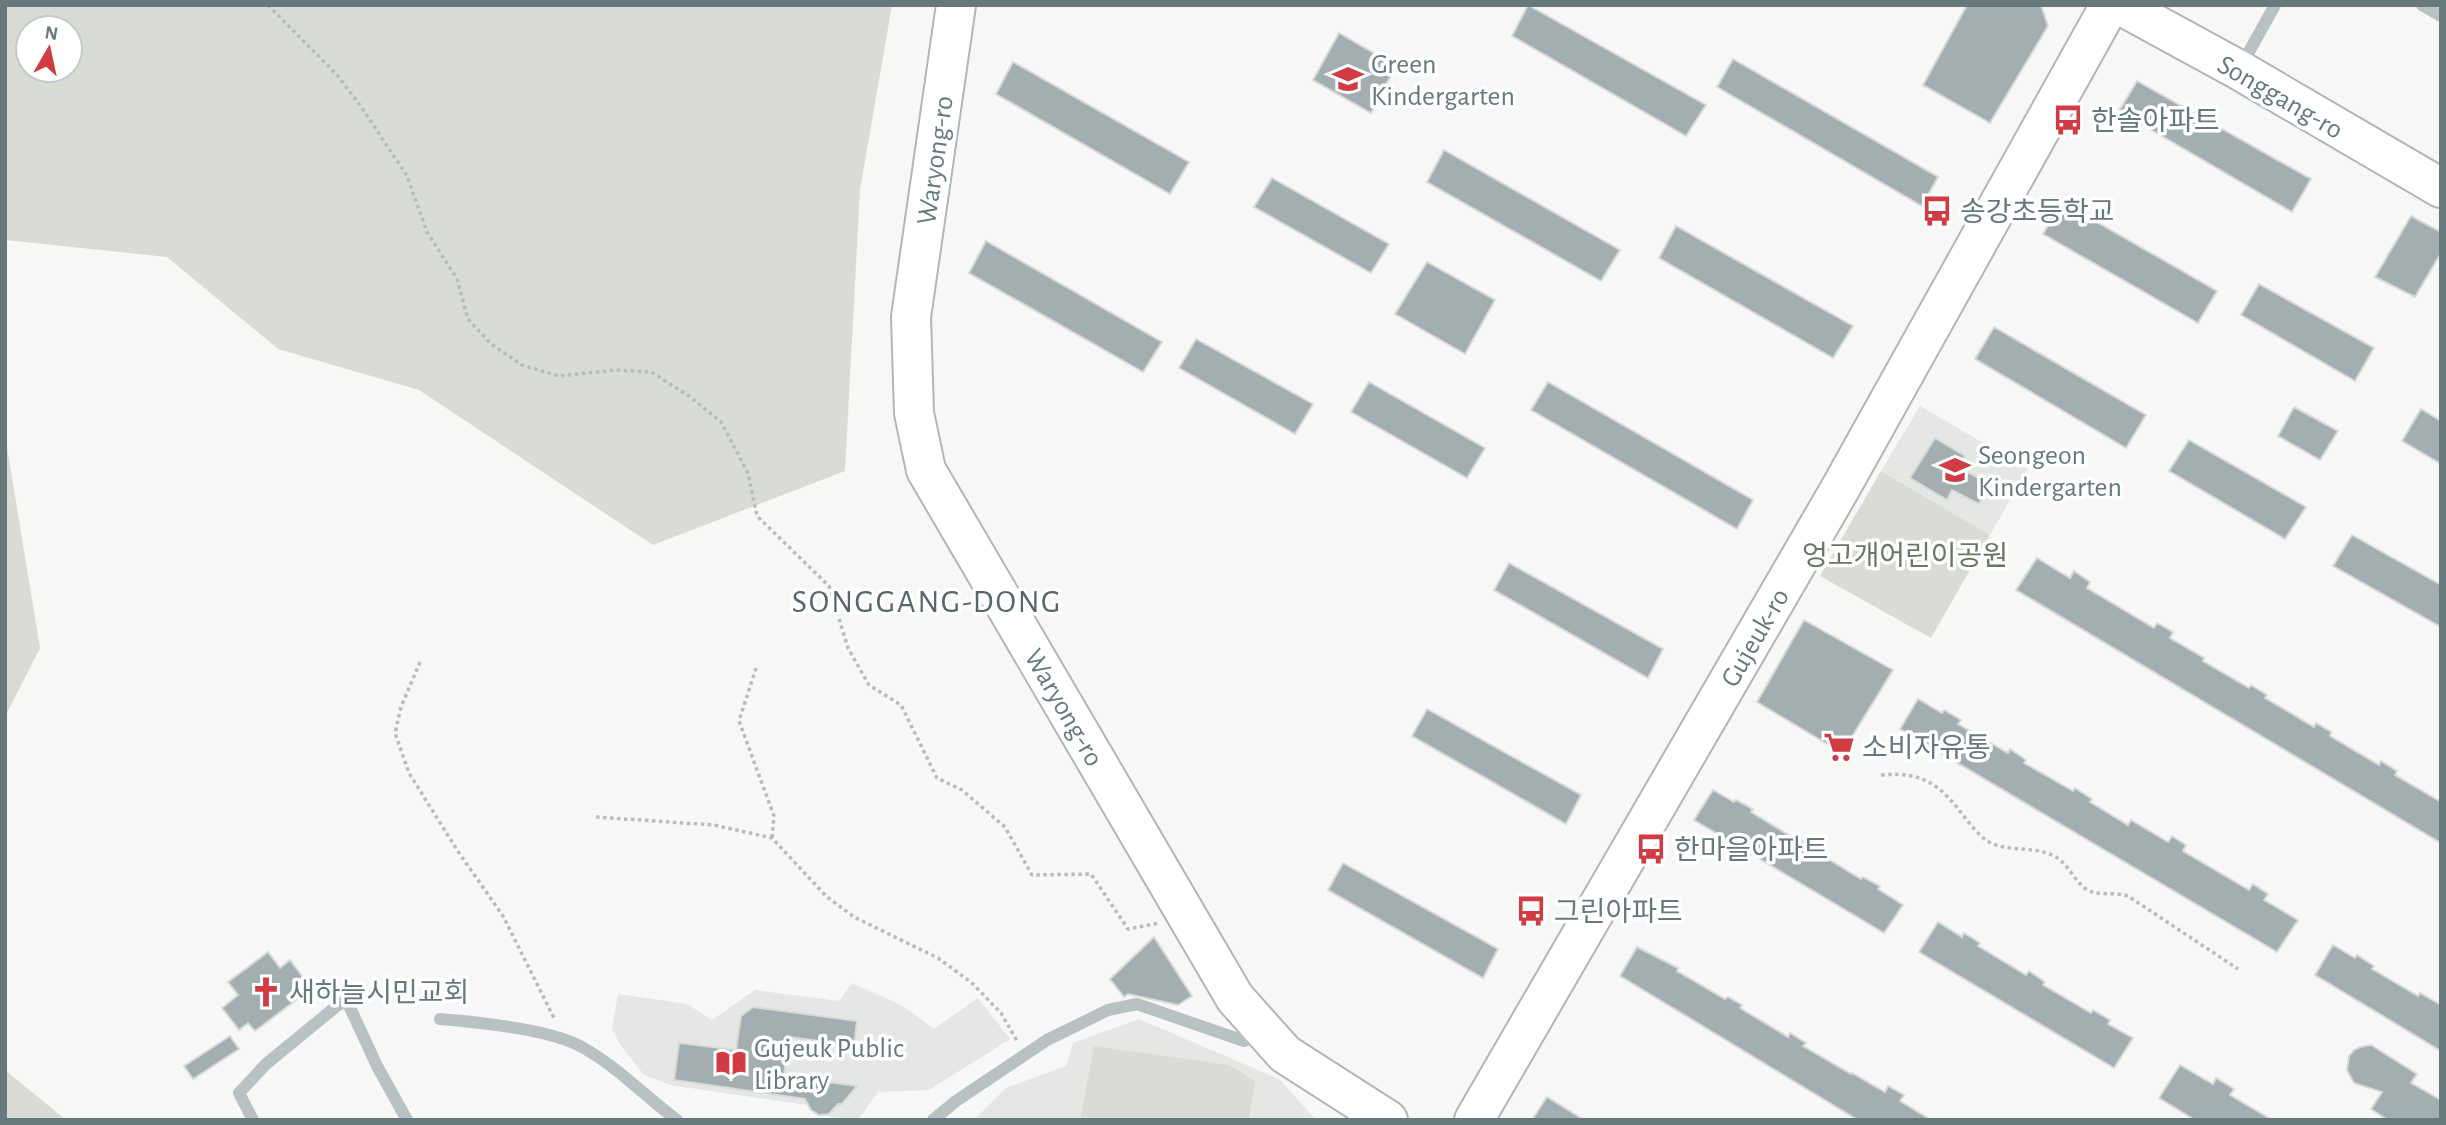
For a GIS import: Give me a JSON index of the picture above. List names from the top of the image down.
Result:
{
  "streets": {
    "main road": ["Songgang-ro", "Waryong-ro", "Gujeuk-ro"]
  },
  "districts": ["SONGGANG-DONG"],
  "parks": ["엉고개어린이공원"],
  "places": {
    "school or university": ["Green Kindergarten", "Seongeon Kindergarten"],
    "bus stop": [
      "한솔아파트",
      "송강초등학교",
      "한마을아파트",
      "그린아파트"
    ],
    "supermarket": ["소비자유통"],
    "church": ["새하늘시민교회"],
    "library": ["Gujeuk Public Library"]
  },
  "north": "top"
}
